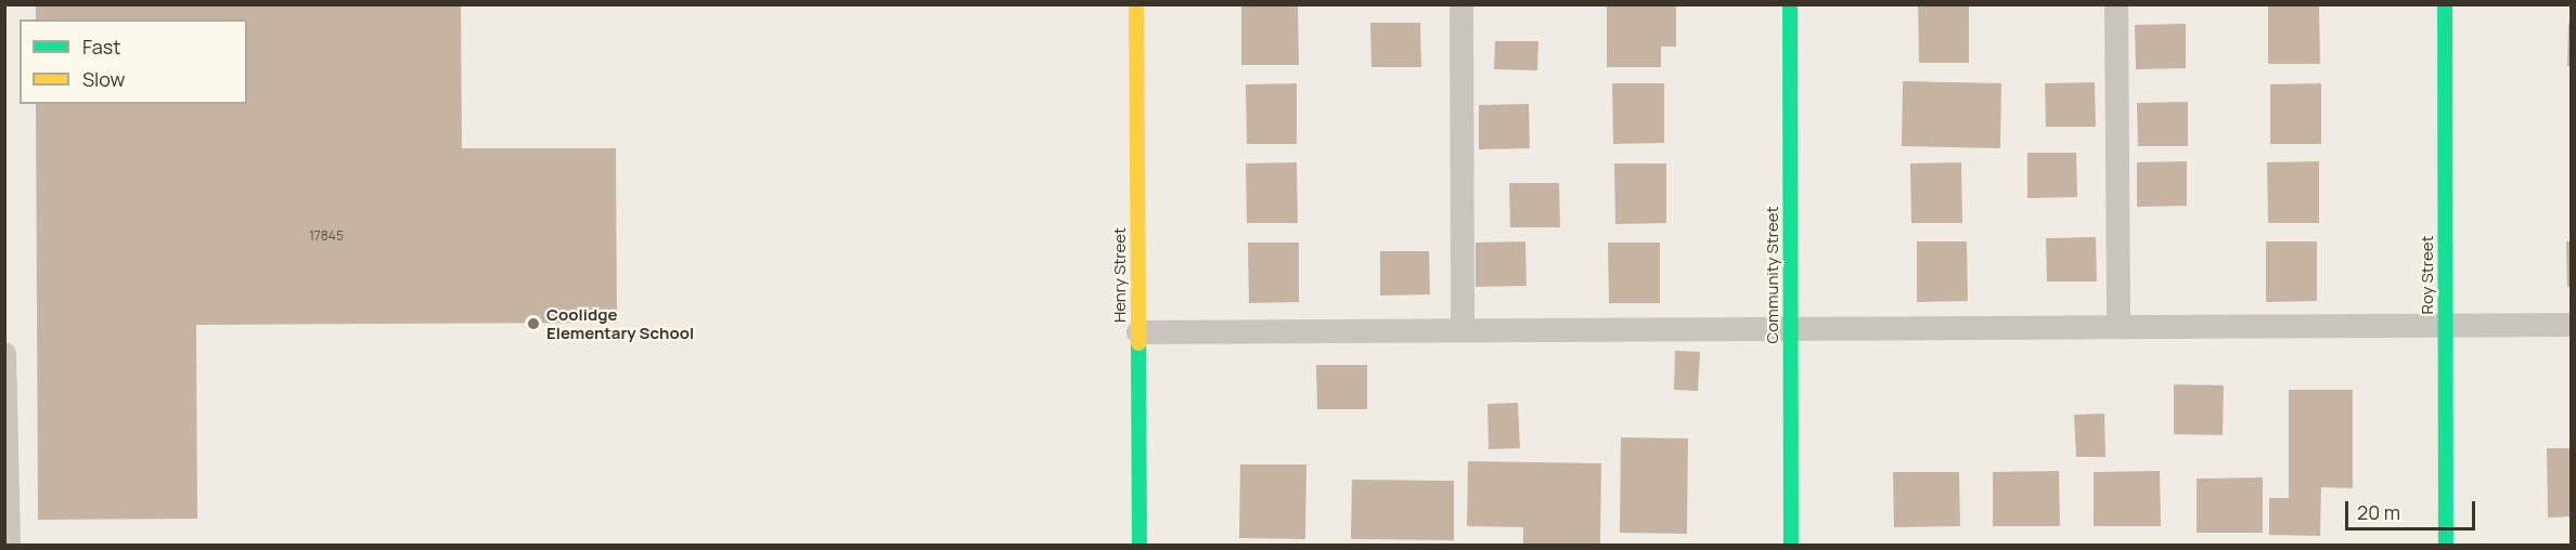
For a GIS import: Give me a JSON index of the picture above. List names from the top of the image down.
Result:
{
  "streets": {
    "street": ["Henry Street", "Community Street", "Roy Street"]
  },
  "places": ["Coolidge Elementary School"],
  "house_numbers": ["17845"],
  "legend": ["Fast", "Slow"],
  "scale_bar": "20 m"
}
